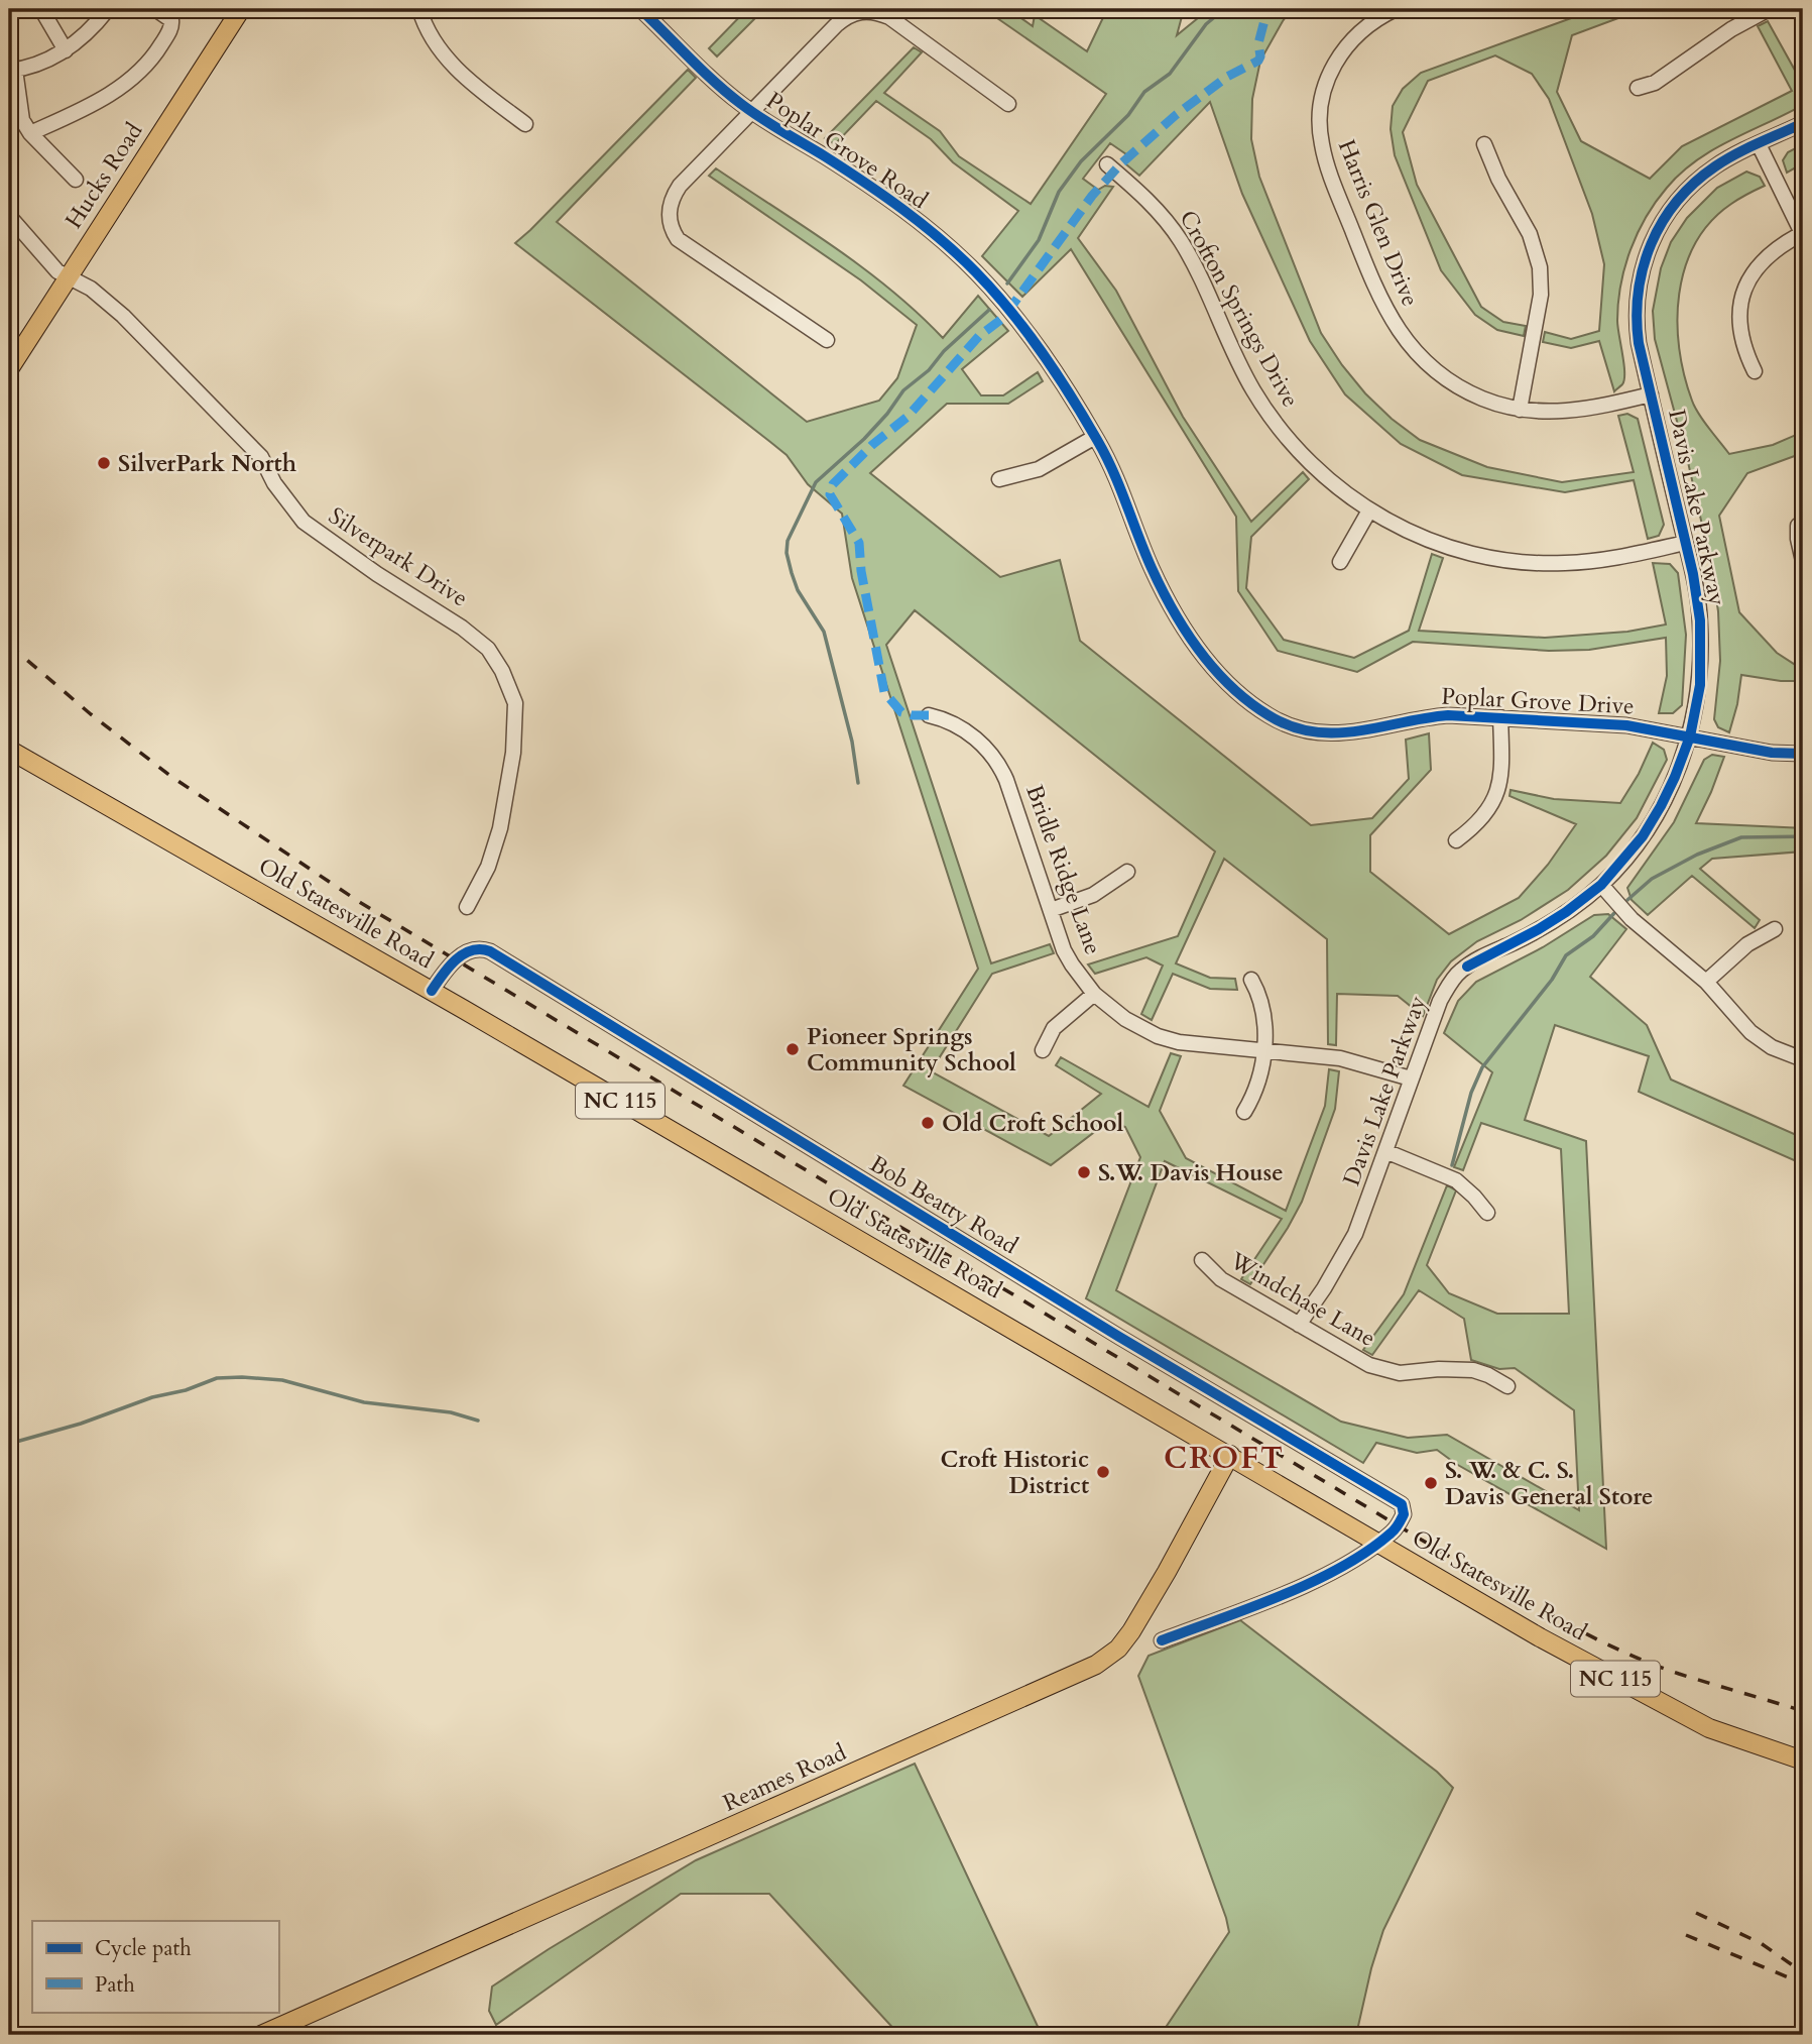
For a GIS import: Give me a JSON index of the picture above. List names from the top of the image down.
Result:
{
  "streets": {
    "main road": [
      "Hucks Road",
      "Old Statesville Road",
      "NC 115",
      "Reames Road"
    ],
    "street": [
      "Poplar Grove Road",
      "Harris Glen Drive",
      "Crofton Springs Drive",
      "Davis Lake Parkway",
      "Silverpark Drive",
      "Poplar Grove Drive",
      "Bridle Ridge Lane",
      "Bob Beatty Road",
      "Windchase Lane"
    ]
  },
  "crossings": [
    ["Poplar Grove Road", "Poplar Grove Drive"],
    ["Hucks Road", "Silverpark Drive"],
    ["Harris Glen Drive", "Davis Lake Parkway"],
    ["Crofton Springs Drive", "Davis Lake Parkway"],
    ["Davis Lake Parkway", "Poplar Grove Drive"],
    ["Davis Lake Parkway", "Bridle Ridge Lane"],
    ["Davis Lake Parkway", "Windchase Lane"],
    ["Old Statesville Road", "Bob Beatty Road"],
    ["Old Statesville Road", "Reames Road"]
  ],
  "districts": ["CROFT"],
  "places": [
    "SilverPark North",
    "Pioneer Springs Community School",
    "Old Croft School",
    "S.W. Davis House",
    "Croft Historic District",
    "S. W. & C. S. Davis General Store"
  ],
  "legend": ["Cycle path", "Path"]
}
